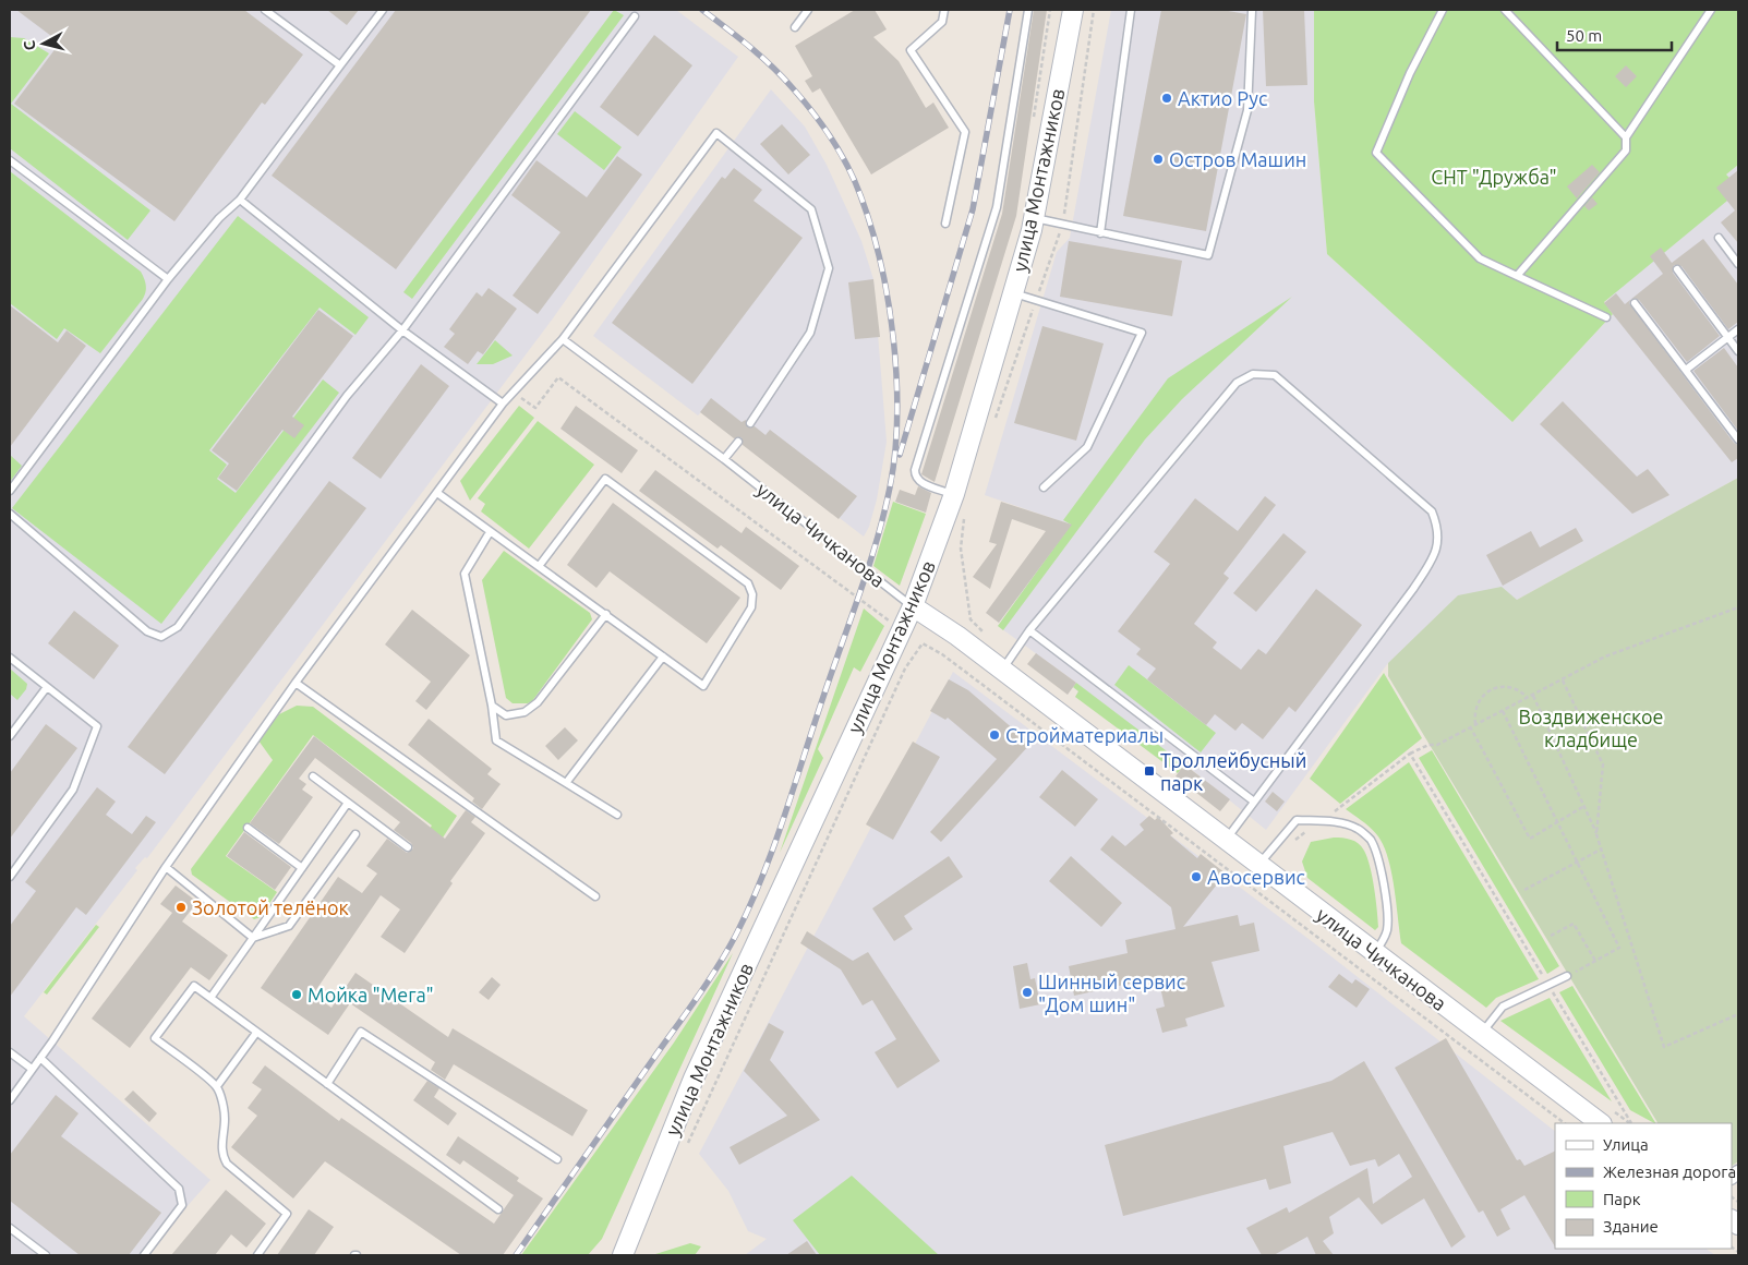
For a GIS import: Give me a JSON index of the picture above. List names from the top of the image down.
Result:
{
  "streets": {
    "main road": ["улица Монтажников", "улица Чичканова"]
  },
  "crossings": [
    ["улица Монтажников", "улица Чичканова"]
  ],
  "parks": ["СНТ \"Дружба\"", "Воздвиженское кладбище"],
  "places": {
    "other": [
      "Актио Рус",
      "Остров Машин",
      "Стройматериалы",
      "Авосервис",
      "Золотой телёнок",
      "Шинный сервис \"Дом шин\"",
      "Мойка \"Мега\""
    ],
    "transit": ["Троллейбусный парк"]
  },
  "legend": [
    "Улица",
    "Железная дорога",
    "Парк",
    "Здание"
  ],
  "scale_bar": "50 m",
  "north": "left"
}
